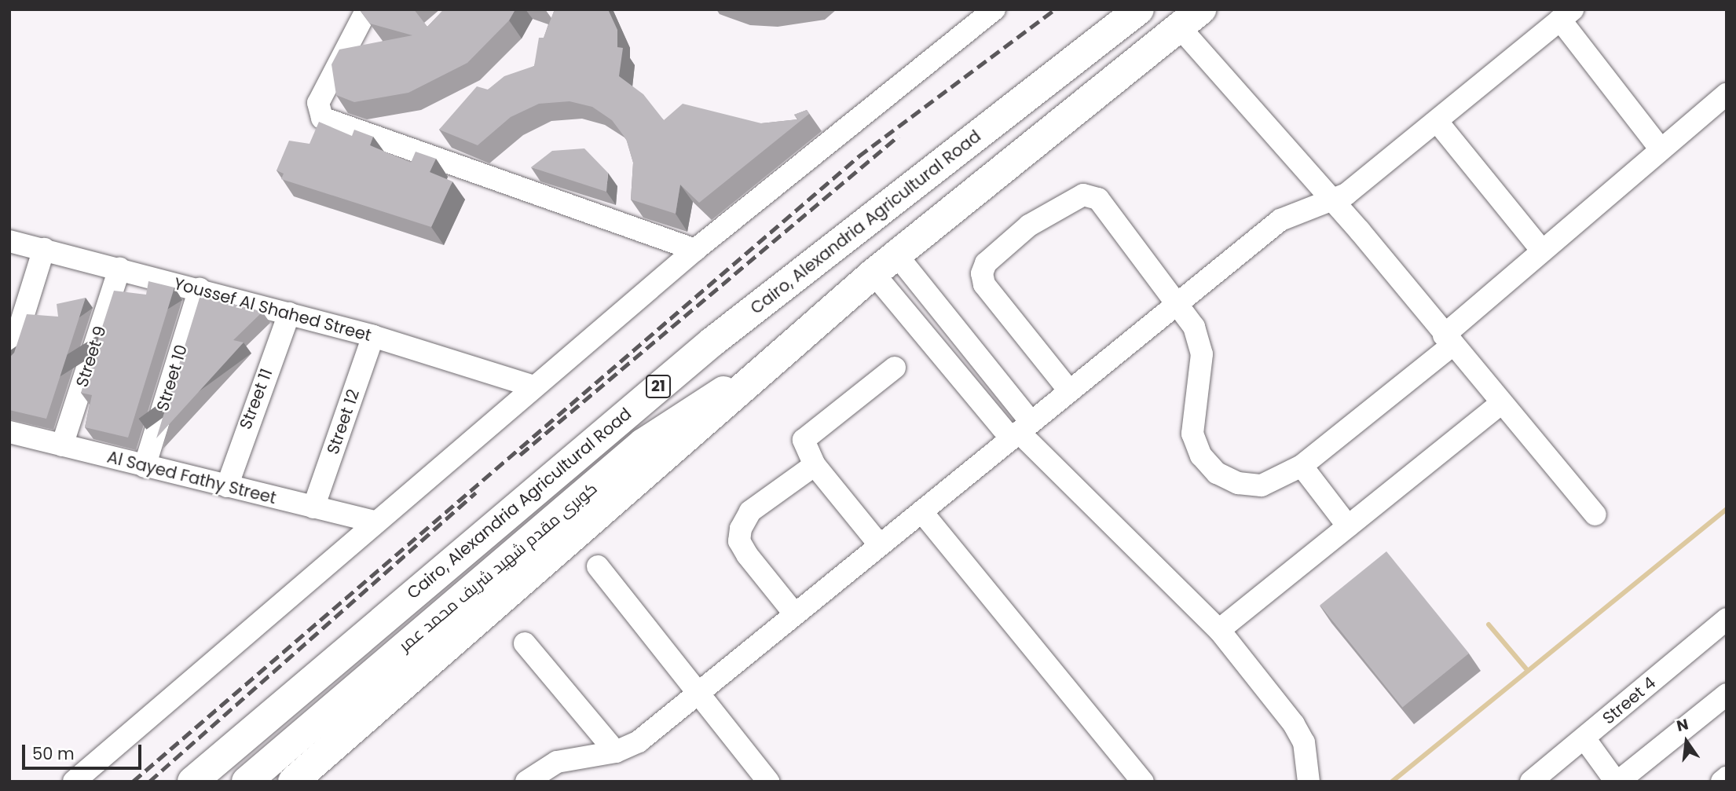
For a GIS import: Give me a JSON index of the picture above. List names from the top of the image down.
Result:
{
  "streets": {
    "highway": ["Cairo, Alexandria Agricultural Road", "21", "كوبرى مقدم شهيد شريف محمد عمر"],
    "street": [
      "Youssef Al Shahed Street",
      "Street 9",
      "Street 10",
      "Street 11",
      "Street 12",
      "Al Sayed Fathy Street",
      "Street 4"
    ]
  },
  "crossings": [
    ["Youssef Al Shahed Street", "Street 9"],
    ["Youssef Al Shahed Street", "Street 10"],
    ["Youssef Al Shahed Street", "Street 11"],
    ["Youssef Al Shahed Street", "Street 12"],
    ["Street 9", "Al Sayed Fathy Street"],
    ["Street 10", "Al Sayed Fathy Street"],
    ["Street 11", "Al Sayed Fathy Street"],
    ["Street 12", "Al Sayed Fathy Street"]
  ],
  "scale_bar": "50 m",
  "north": "top"
}
